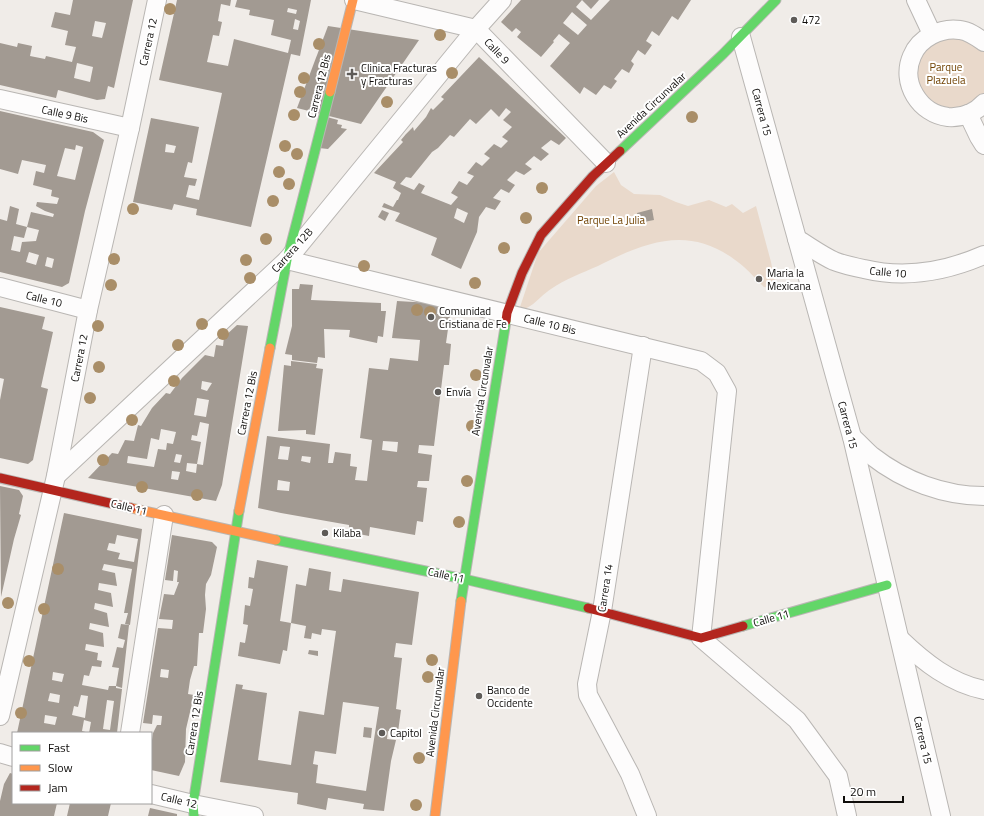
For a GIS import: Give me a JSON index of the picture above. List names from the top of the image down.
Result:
{
  "streets": {
    "street": [
      "Carrera 12",
      "Calle 9",
      "Carrera 12 Bis",
      "Avenida Circunvalar",
      "Carrera 15",
      "Calle 9 Bis",
      "Carrera 12B",
      "Calle 10",
      "Calle 10 Bis",
      "Calle 11",
      "Carrera 14",
      "Calle 12"
    ]
  },
  "crossings": [
    ["Carrera 12", "Calle 9 Bis"],
    ["Carrera 12", "Carrera 12B"],
    ["Carrera 12", "Calle 10"],
    ["Carrera 12", "Calle 11"],
    ["Calle 9", "Carrera 12 Bis"],
    ["Calle 9", "Avenida Circunvalar"],
    ["Calle 9", "Carrera 12B"],
    ["Carrera 12 Bis", "Carrera 12B"],
    ["Carrera 12 Bis", "Calle 10 Bis"],
    ["Carrera 12 Bis", "Calle 11"],
    ["Carrera 12 Bis", "Calle 12"],
    ["Avenida Circunvalar", "Carrera 15"],
    ["Avenida Circunvalar", "Calle 10 Bis"],
    ["Avenida Circunvalar", "Calle 11"],
    ["Carrera 15", "Calle 10"],
    ["Carrera 15", "Calle 11"],
    ["Carrera 12B", "Calle 10 Bis"],
    ["Carrera 12B", "Calle 11"],
    ["Calle 10 Bis", "Calle 11"],
    ["Calle 10 Bis", "Carrera 14"],
    ["Calle 11", "Carrera 14"]
  ],
  "parks": ["Parque Plazuela", "Parque La Julia"],
  "places": {
    "other": [
      "472",
      "Maria la Mexicana",
      "Comunidad Cristiana de Fe",
      "Envía",
      "Kilaba",
      "Banco de Occidente",
      "Capitol"
    ],
    "health": ["Clinica Fracturas y Fracturas"]
  },
  "legend": ["Fast", "Slow", "Jam"],
  "scale_bar": "20 m"
}
